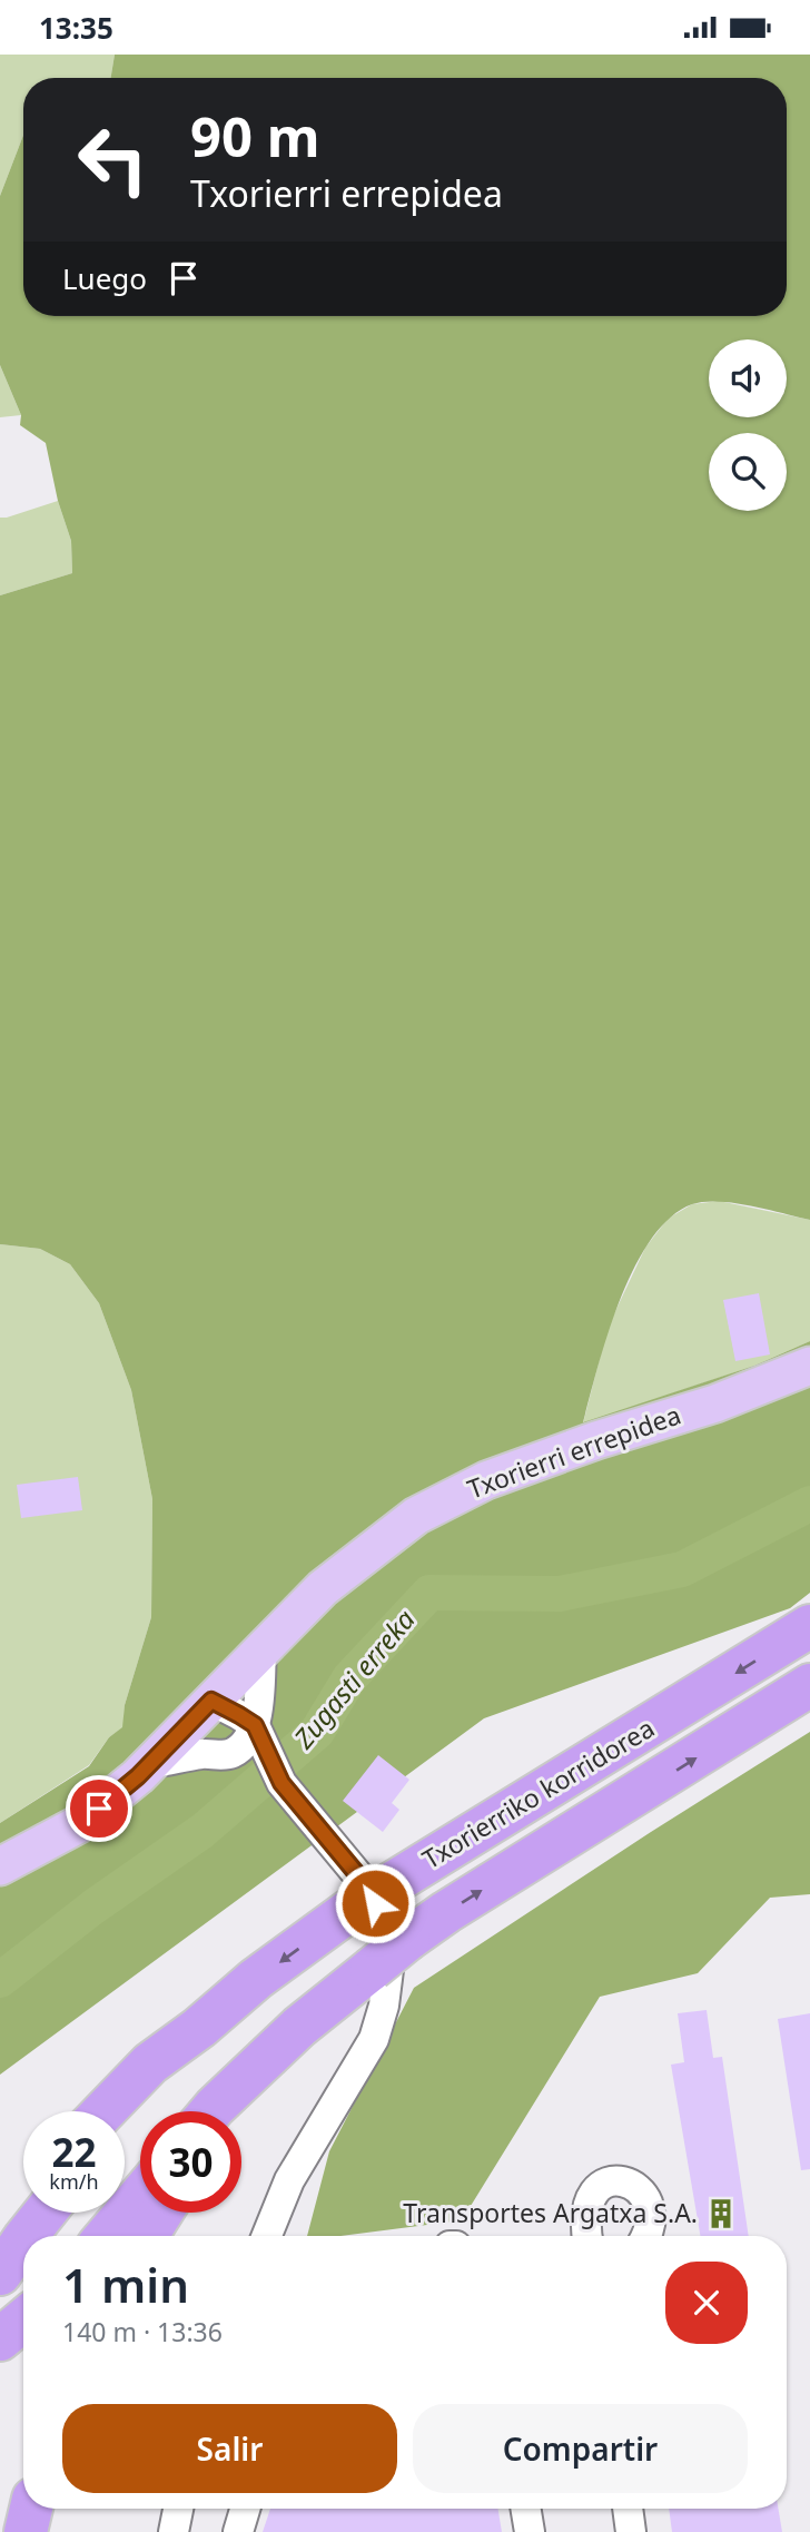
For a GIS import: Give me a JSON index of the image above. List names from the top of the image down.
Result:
{
  "streets": {
    "highway": ["Txorierriko korridorea"],
    "main road": ["Txorierri errepidea"]
  },
  "water": ["Zugasti erreka"],
  "places": {
    "building": ["Transportes Argatxa S.A."]
  },
  "page": {
    "status": "13:35",
    "turn": ["90 m", "Txorierri errepidea"],
    "then": "Luego",
    "speed": "22 km/h",
    "limit": "30",
    "heading": ["1 min", "140 m · 13:36"],
    "buttons": ["Salir", "Compartir"]
  }
}
